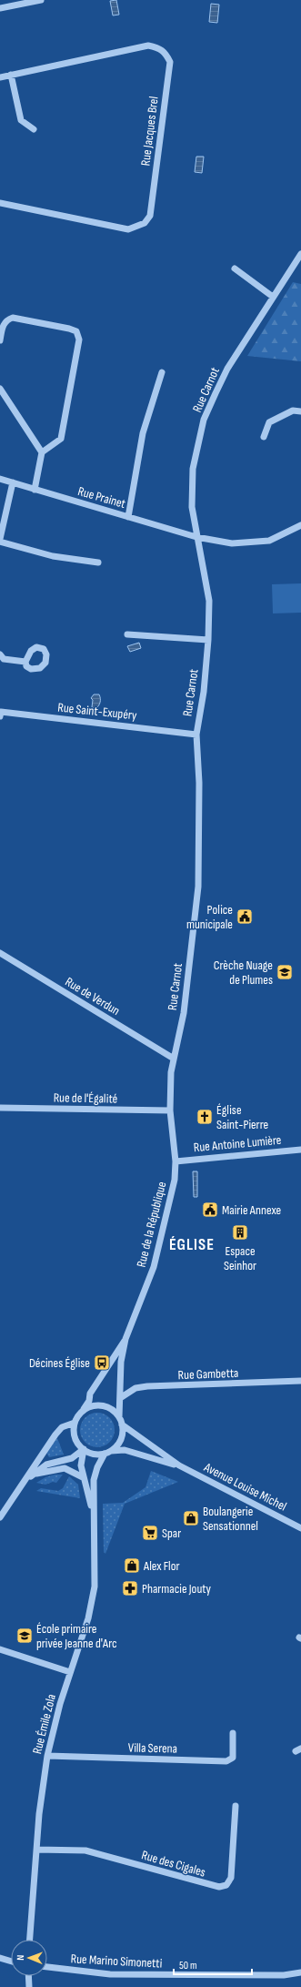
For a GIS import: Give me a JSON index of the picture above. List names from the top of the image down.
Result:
{
  "streets": {
    "street": [
      "Rue Jacques Brel",
      "Rue Carnot",
      "Rue Prainet",
      "Rue Saint-Exupéry",
      "Rue de Verdun",
      "Rue de l'Égalité",
      "Rue Antoine Lumière",
      "Rue de la République",
      "Rue Gambetta",
      "Avenue Louise Michel",
      "Rue Émile Zola",
      "Villa Serena",
      "Rue des Cigales",
      "Rue Marino Simonetti"
    ]
  },
  "crossings": [
    ["Rue Carnot", "Rue Prainet"],
    ["Rue Carnot", "Rue Saint-Exupéry"],
    ["Rue Carnot", "Rue de Verdun"],
    ["Rue Carnot", "Rue de l'Égalité"],
    ["Rue Carnot", "Rue de la République"],
    ["Rue de l'Égalité", "Rue de la République"],
    ["Rue Antoine Lumière", "Rue de la République"],
    ["Rue de la République", "Rue Gambetta"],
    ["Rue de la République", "Avenue Louise Michel"],
    ["Rue de la République", "Rue Émile Zola"],
    ["Avenue Louise Michel", "Rue Émile Zola"],
    ["Rue Émile Zola", "Villa Serena"],
    ["Rue Émile Zola", "Rue des Cigales"]
  ],
  "districts": ["ÉGLISE"],
  "places": {
    "public building": ["Police municipale", "Mairie Annexe"],
    "school or university": ["Crèche Nuage de Plumes", "École primaire privée Jeanne d'Arc"],
    "church": ["Église Saint-Pierre"],
    "building": ["Espace Seinhor"],
    "bus stop": ["Décines Église"],
    "shop": ["Boulangerie Sensationnel", "Alex Flor"],
    "supermarket": ["Spar"],
    "pharmacy": ["Pharmacie Jouty"]
  },
  "scale_bar": "50 m",
  "north": "left"
}
